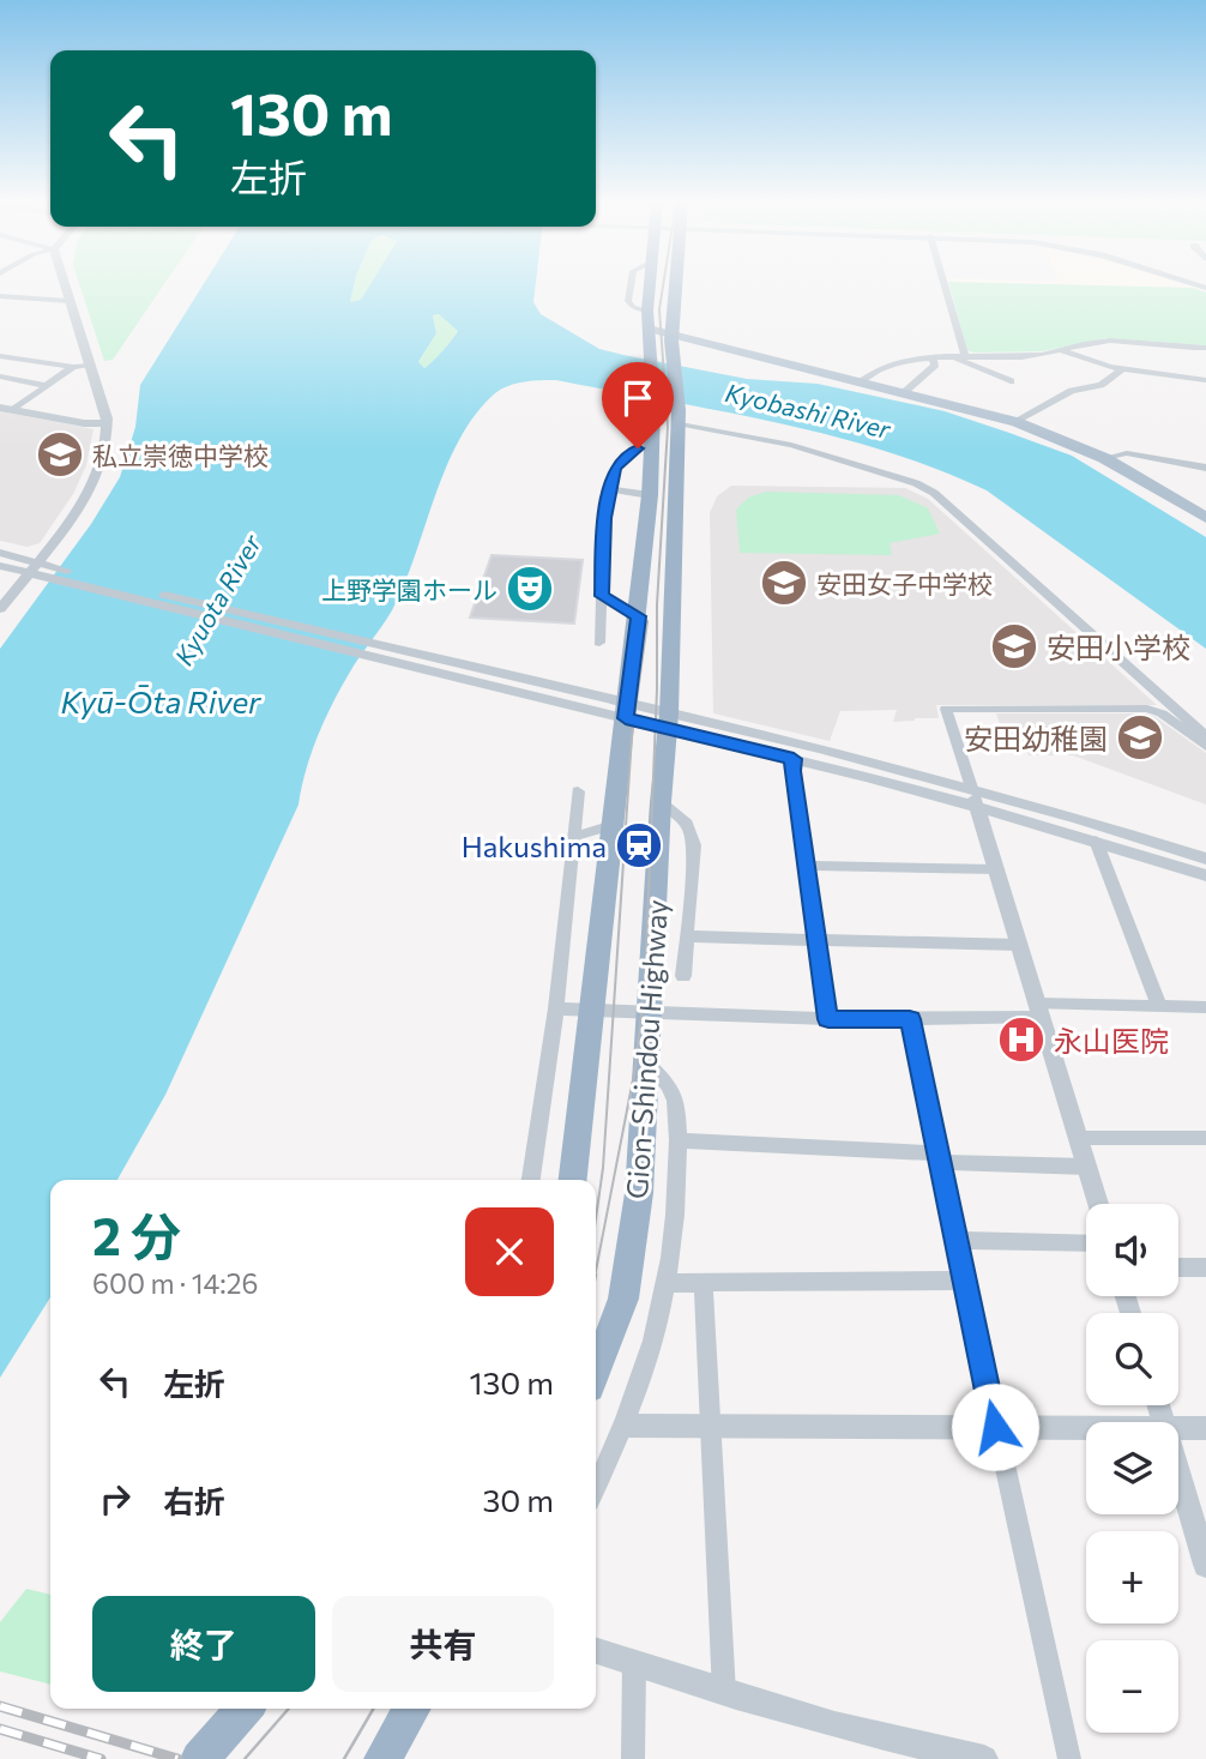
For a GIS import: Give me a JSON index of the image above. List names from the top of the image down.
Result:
{
  "streets": {
    "highway": ["Gion-Shindou Highway"]
  },
  "water": ["Kyobashi River", "Kyuota River", "Kyū-Ōta River"],
  "places": {
    "school or university": [
      "私立崇徳中学校",
      "安田女子中学校",
      "安田小学校",
      "安田幼稚園"
    ],
    "theatre": ["上野学園ホール"],
    "station": ["Hakushima"],
    "hospital": ["永山医院"]
  },
  "page": {
    "turn": ["130 m", "左折"],
    "heading": ["2 分", "600 m · 14:26"],
    "map_buttons": ["+", "−"],
    "list": [
      {
        "name": "左折",
        "value": "130 m"
      },
      {
        "name": "右折",
        "value": "30 m"
      }
    ],
    "buttons": ["終了", "共有"]
  }
}
